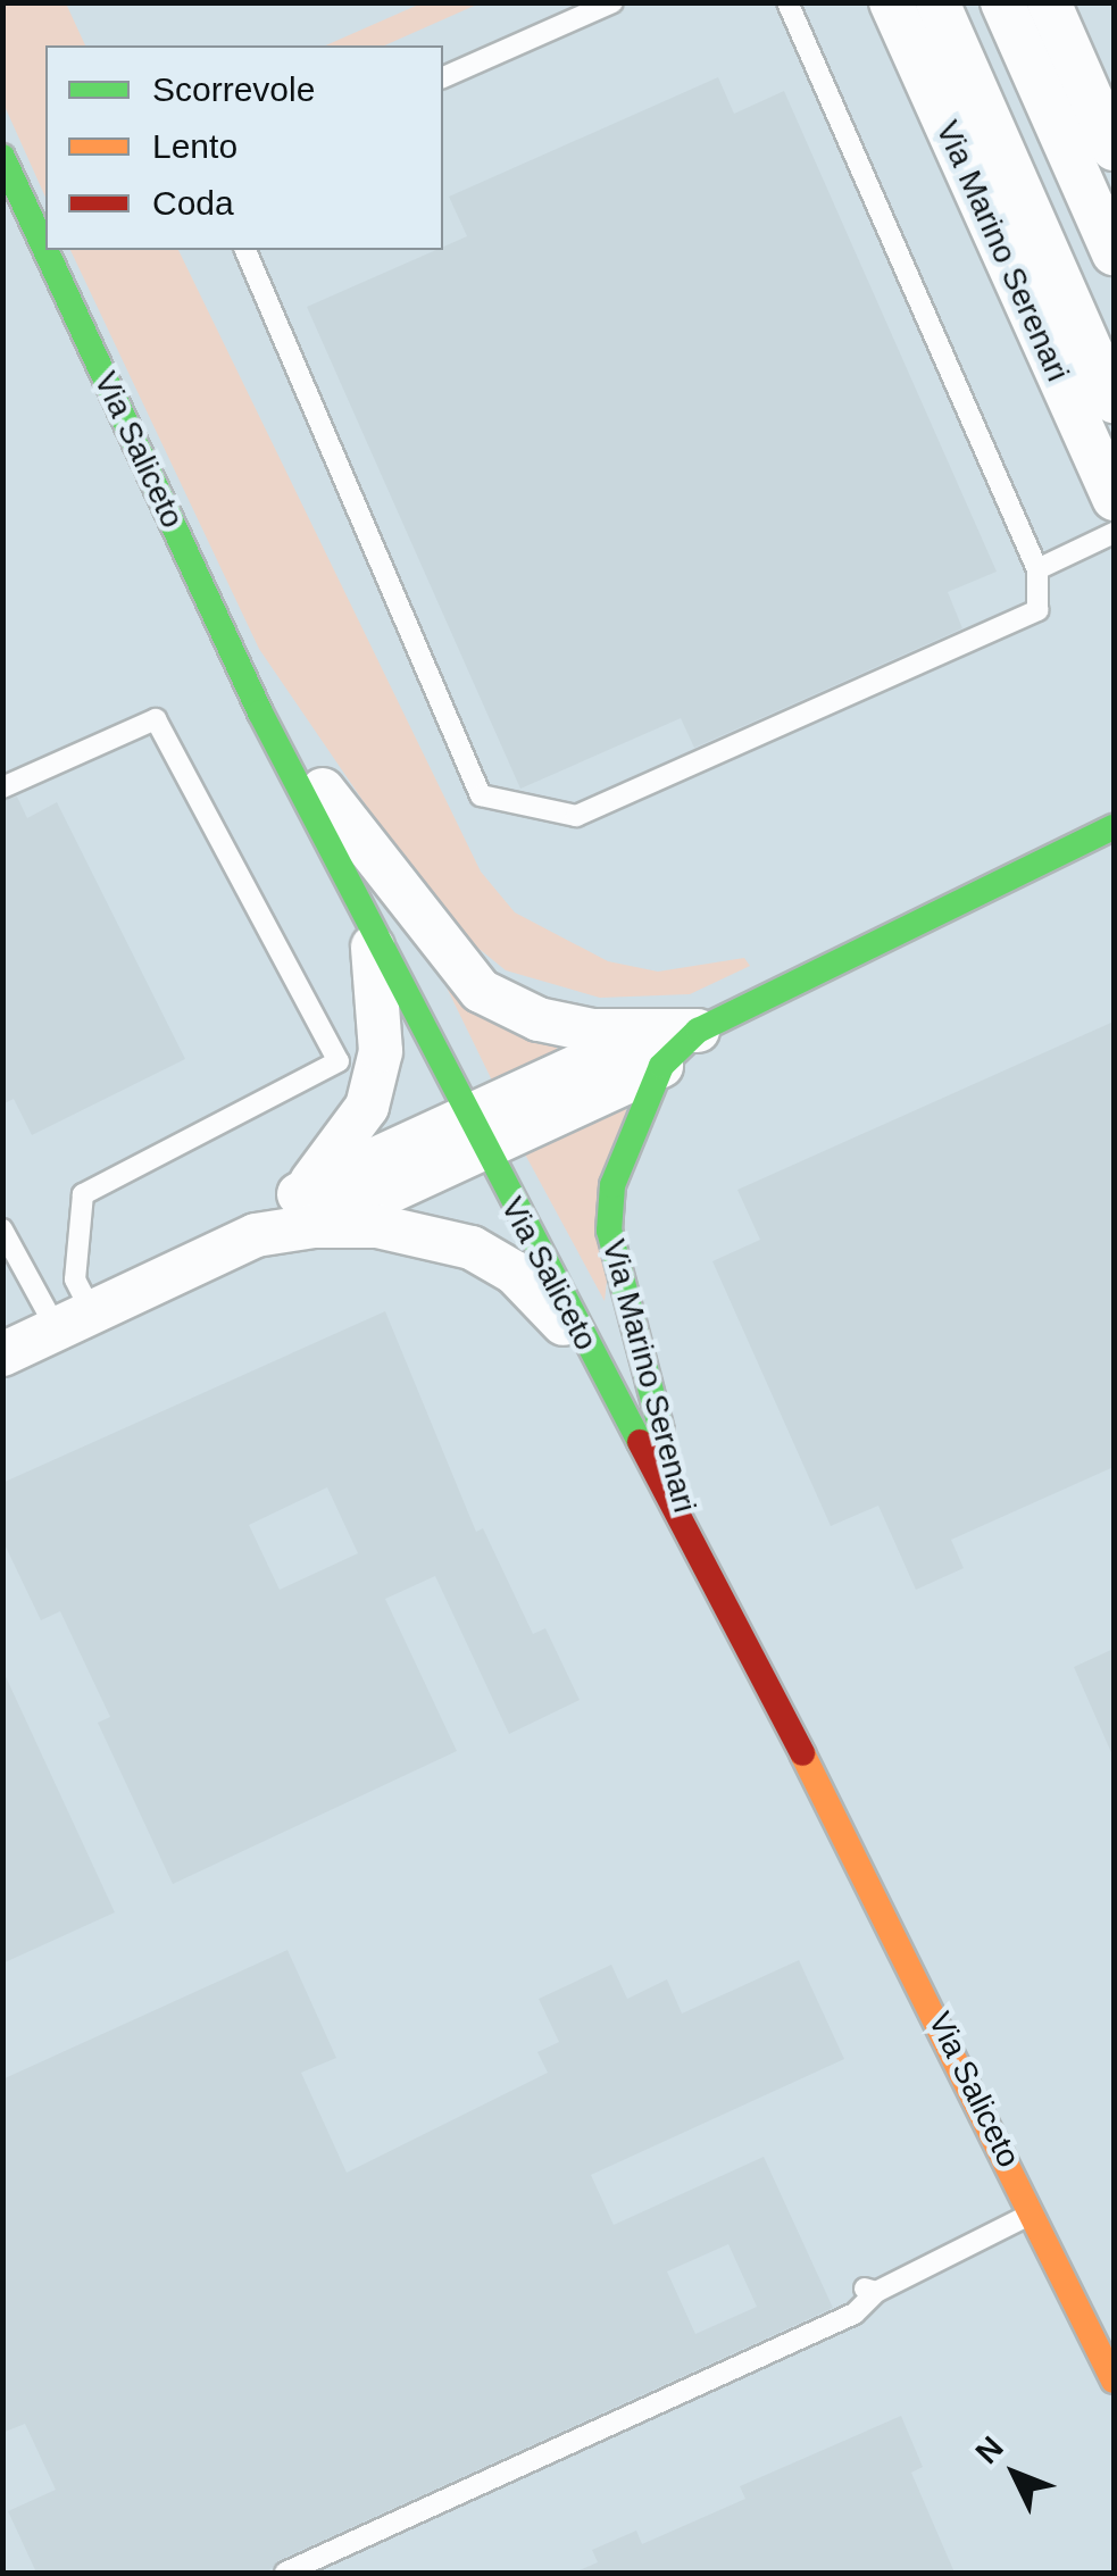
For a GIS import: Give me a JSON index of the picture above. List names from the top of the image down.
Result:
{
  "streets": {
    "main road": ["Via Marino Serenari", "Via Saliceto"]
  },
  "crossings": [
    ["Via Marino Serenari", "Via Saliceto"]
  ],
  "legend": ["Scorrevole", "Lento", "Coda"],
  "north": "top left"
}
